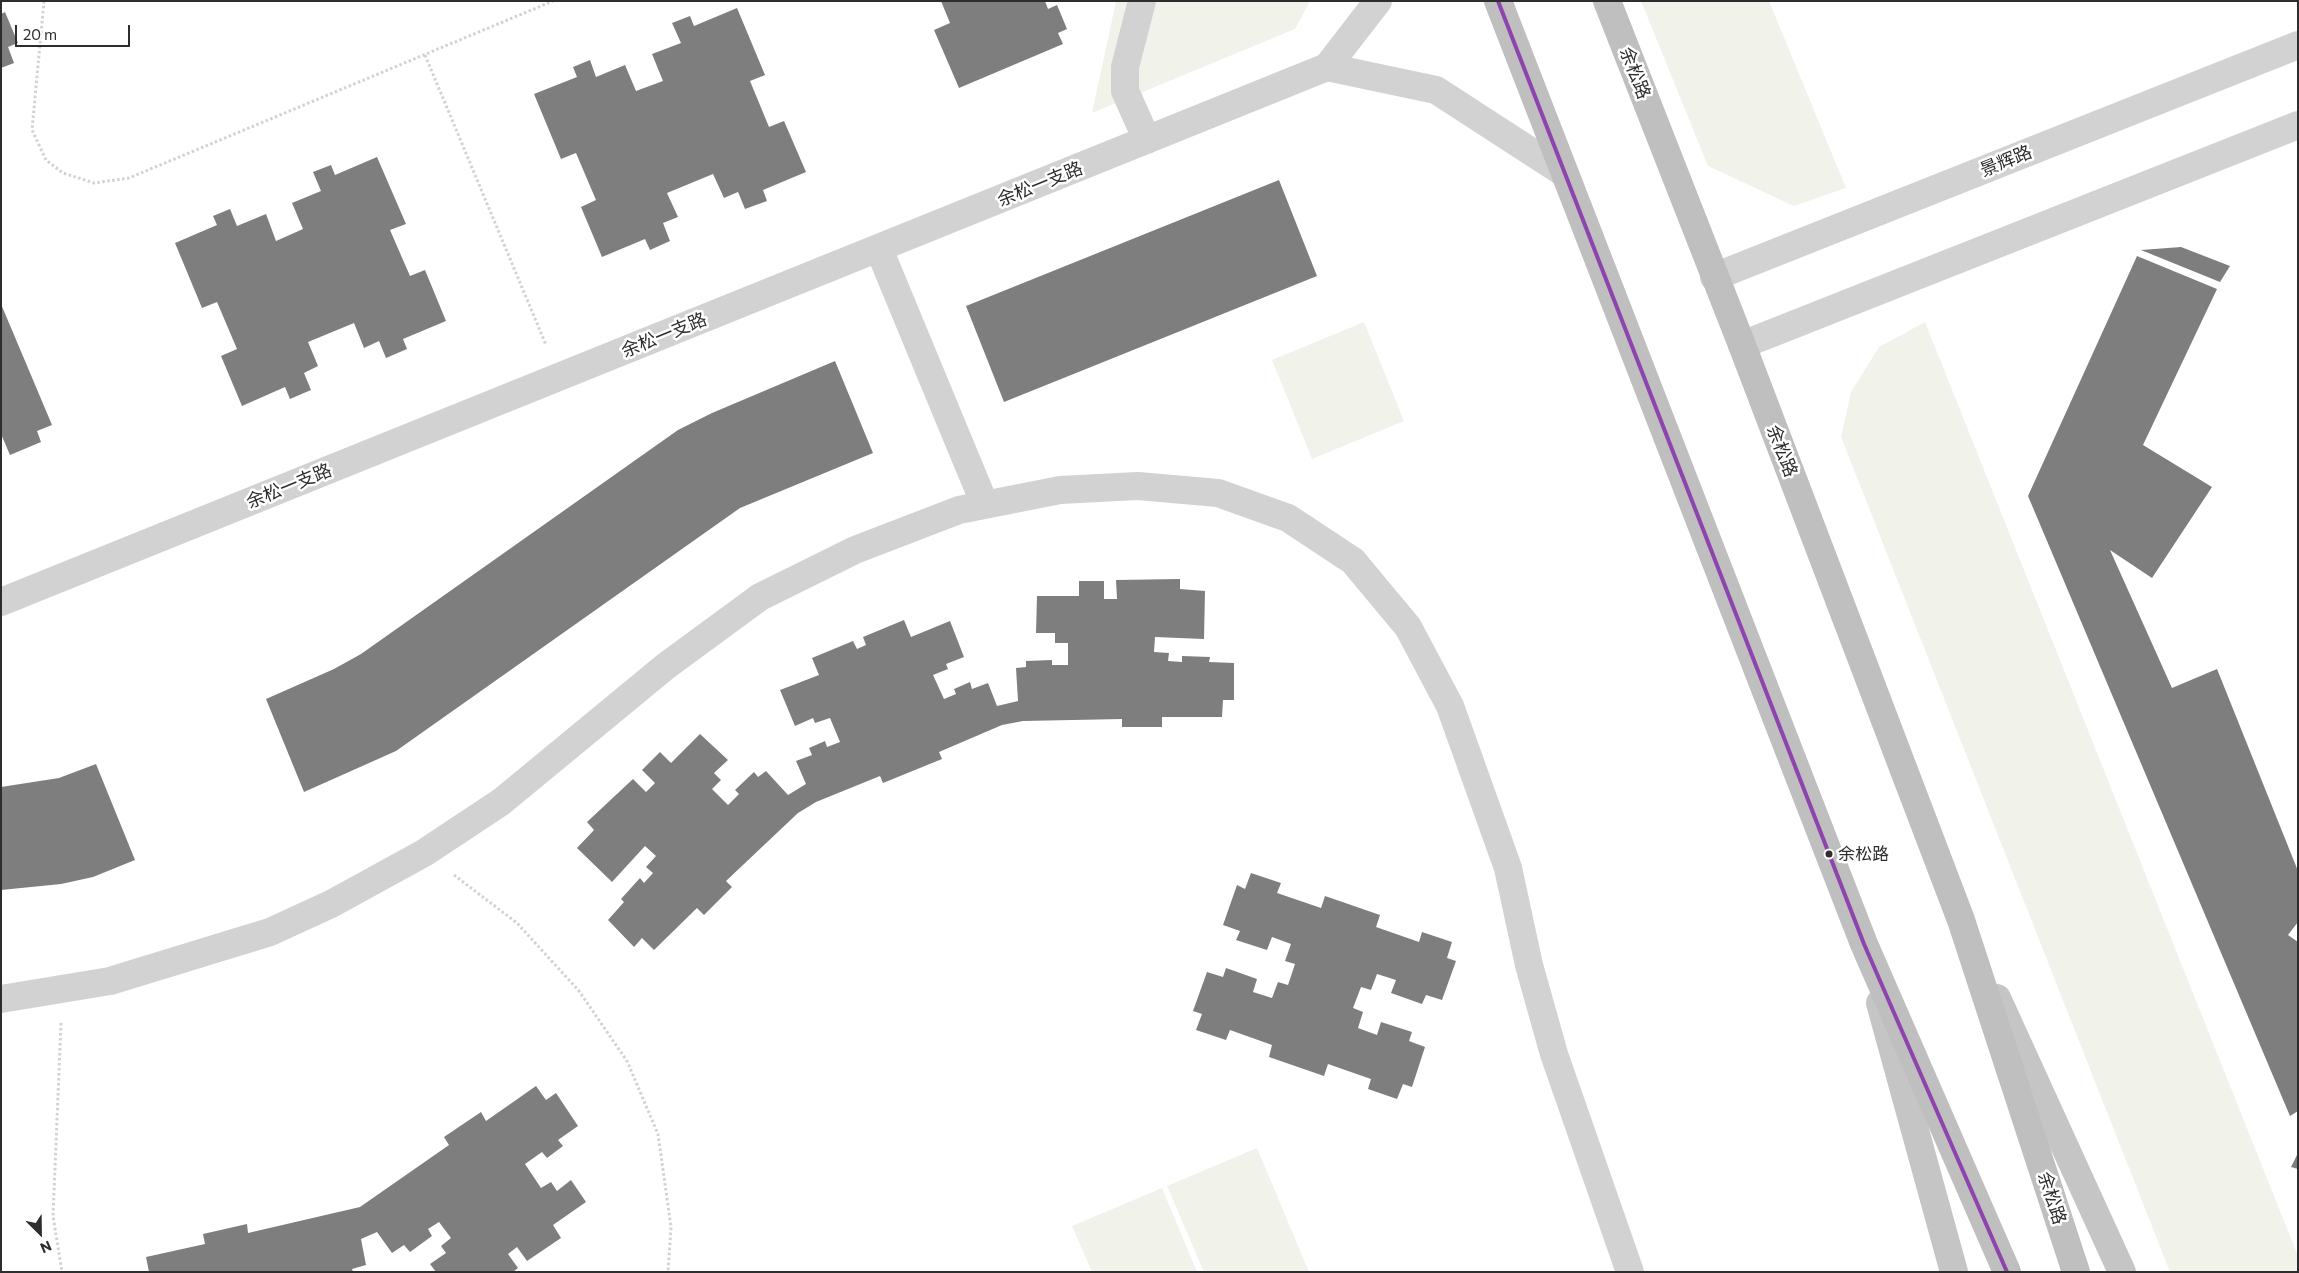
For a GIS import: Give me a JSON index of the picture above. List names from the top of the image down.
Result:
{
  "streets": {
    "highway": ["余松路"],
    "street": ["景辉路", "余松一支路"]
  },
  "crossings": [
    ["余松路", "景辉路"]
  ],
  "places": ["余松路"],
  "scale_bar": "20 m",
  "north": "bottom right"
}
